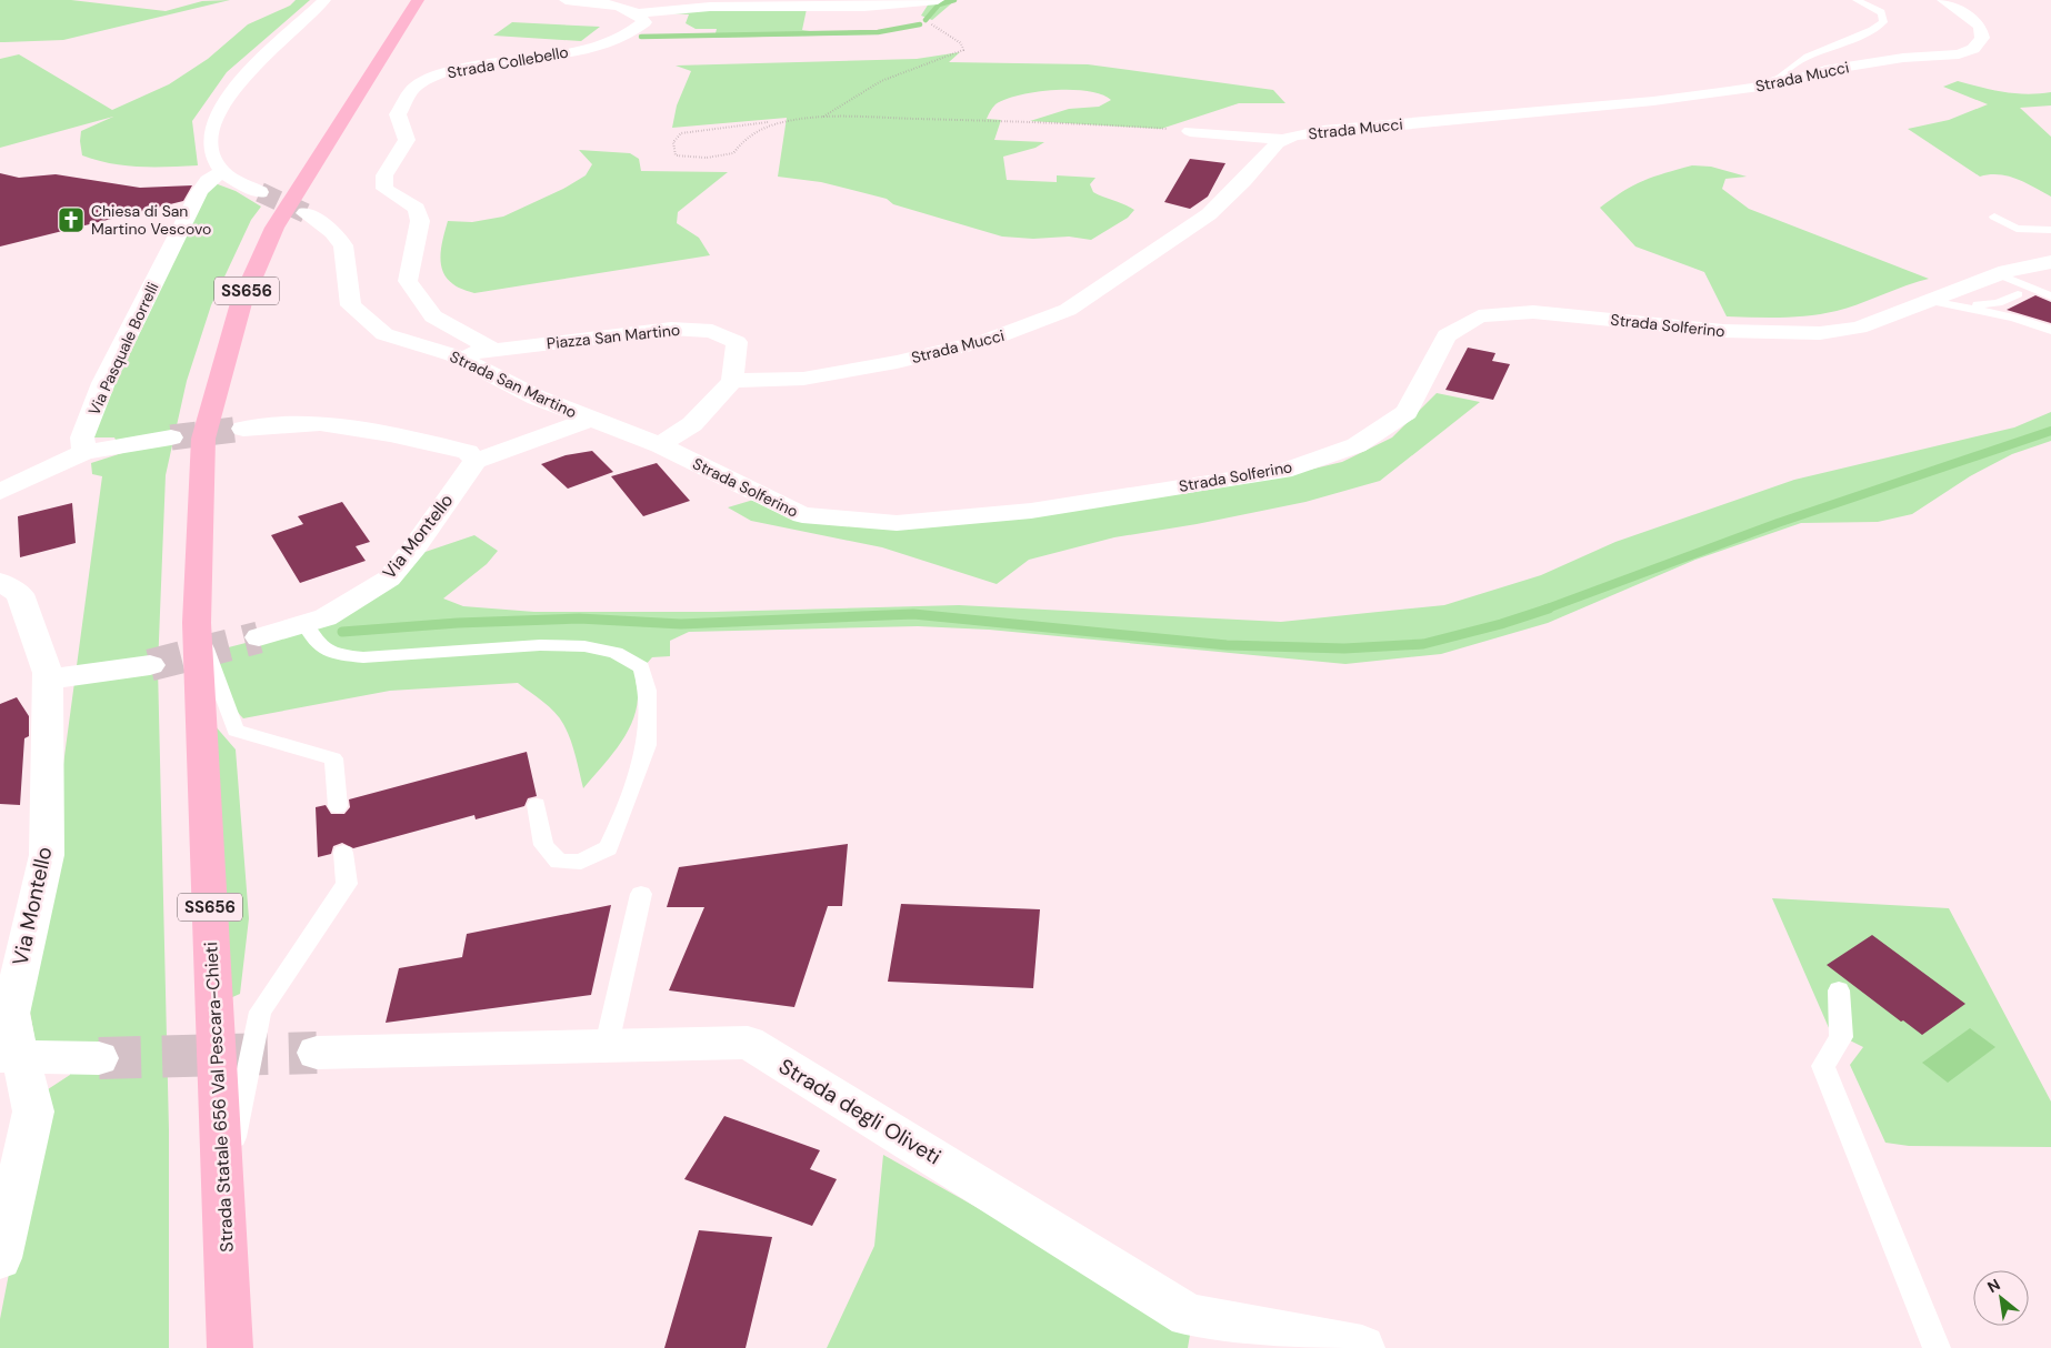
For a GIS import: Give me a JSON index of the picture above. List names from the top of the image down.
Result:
{
  "streets": {
    "highway": ["SS656", "Strada Statale 656 Val Pescara-Chieti"],
    "street": [
      "Strada Collebello",
      "Strada Mucci",
      "Strada Solferino",
      "Piazza San Martino",
      "Via Pasquale Borrelli",
      "Strada San Martino",
      "Via Montello",
      "Strada degli Oliveti"
    ]
  },
  "crossings": [
    ["Strada Collebello", "Piazza San Martino"],
    ["Strada Mucci", "Piazza San Martino"],
    ["Strada Solferino", "Strada San Martino"],
    ["Piazza San Martino", "Strada San Martino"]
  ],
  "places": {
    "church": ["Chiesa di San Martino Vescovo"]
  },
  "north": "top left"
}
